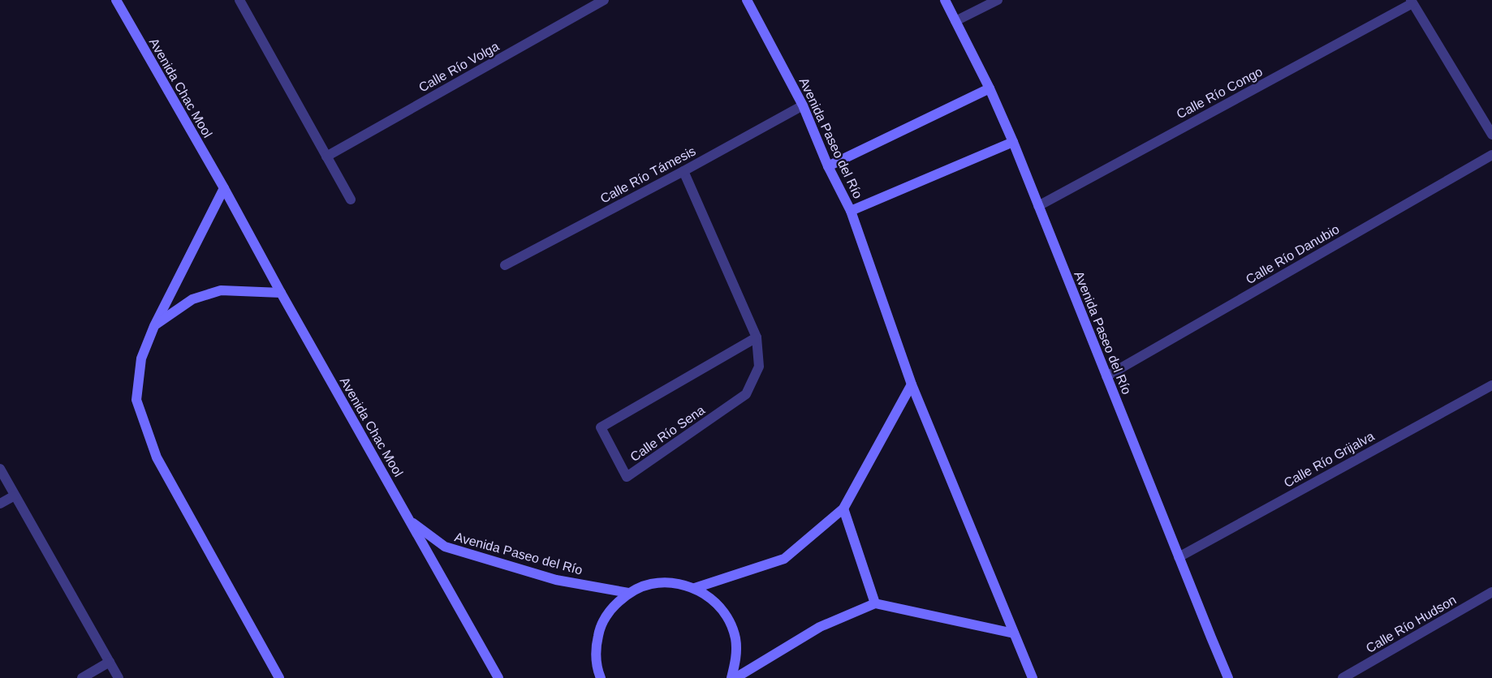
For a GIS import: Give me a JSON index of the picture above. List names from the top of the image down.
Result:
{
  "streets": {
    "street": [
      "Calle Río Volga",
      "Avenida Chac Mool",
      "Calle Río Congo",
      "Avenida Paseo del Río",
      "Calle Río Támesis",
      "Calle Río Danubio",
      "Calle Río Sena",
      "Calle Río Grijalva",
      "Calle Río Hudson"
    ]
  },
  "crossings": [
    ["Avenida Chac Mool", "Avenida Paseo del Río"],
    ["Calle Río Congo", "Avenida Paseo del Río"],
    ["Avenida Paseo del Río", "Calle Río Támesis"],
    ["Avenida Paseo del Río", "Calle Río Danubio"],
    ["Avenida Paseo del Río", "Calle Río Grijalva"],
    ["Calle Río Támesis", "Calle Río Sena"]
  ]
}
